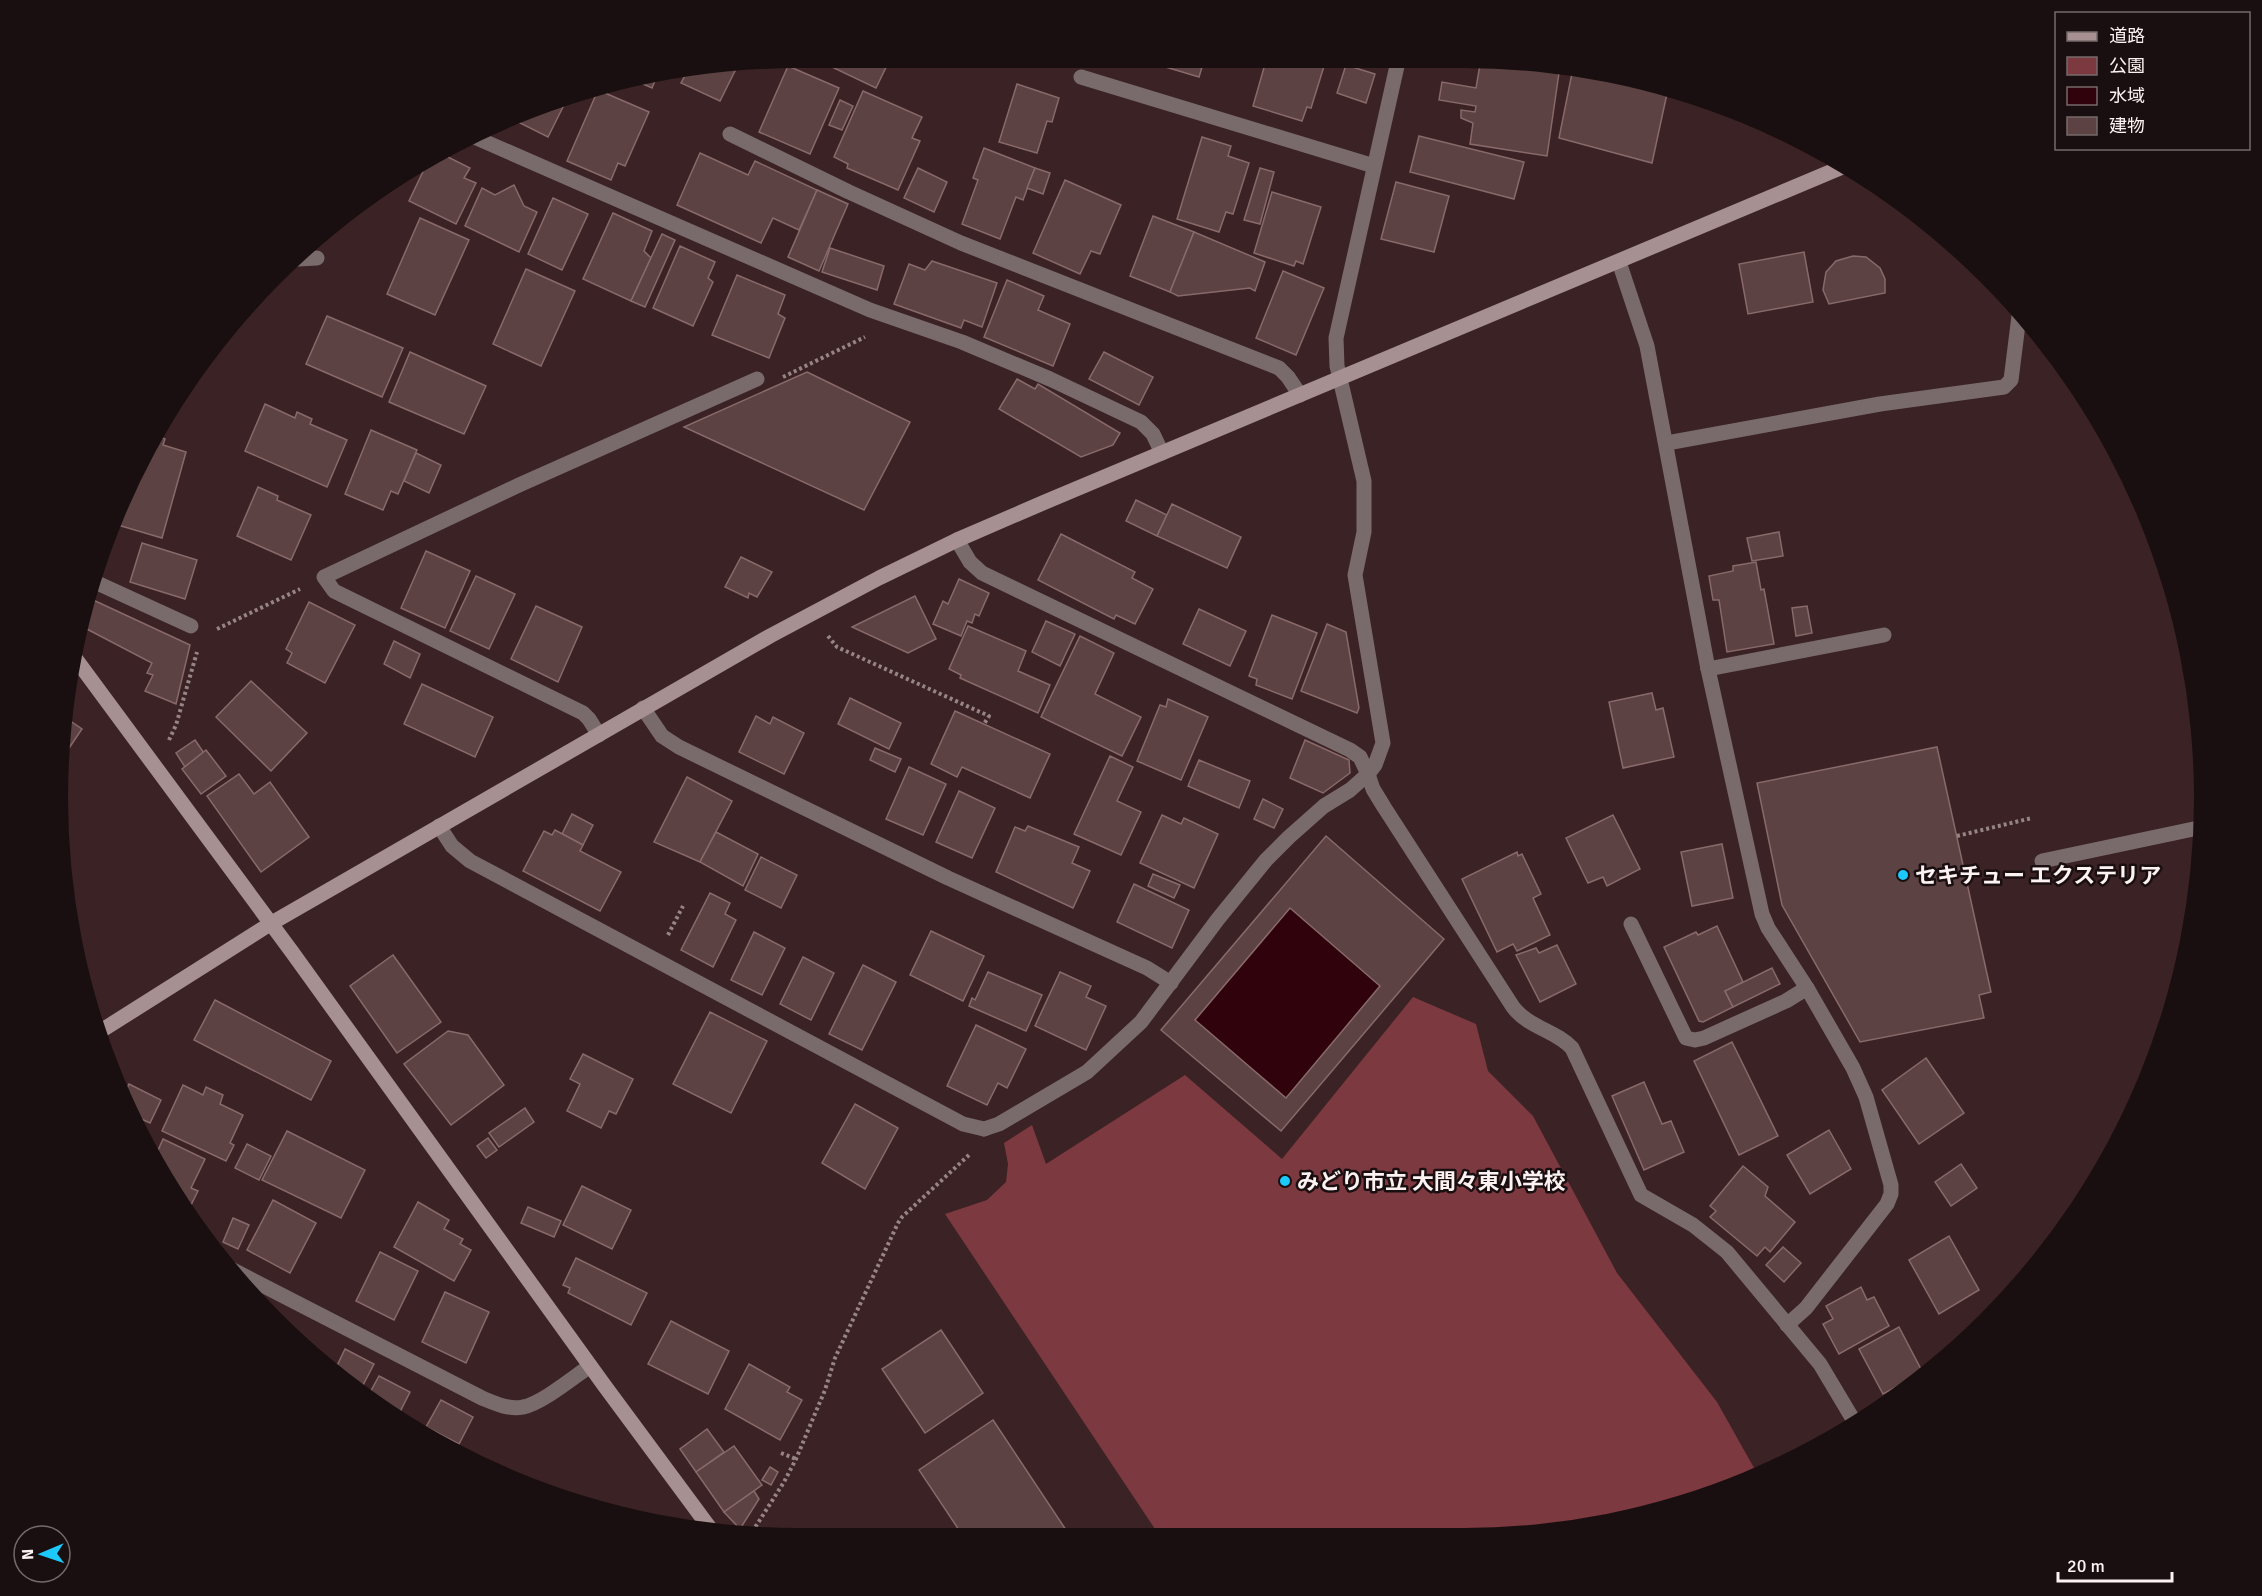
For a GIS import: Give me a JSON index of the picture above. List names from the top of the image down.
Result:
{
  "places": ["セキチュー エクステリア", "みどり市立 大間々東小学校"],
  "legend": [
    "道路",
    "公園",
    "水域",
    "建物"
  ],
  "scale_bar": "20 m",
  "north": "left"
}
